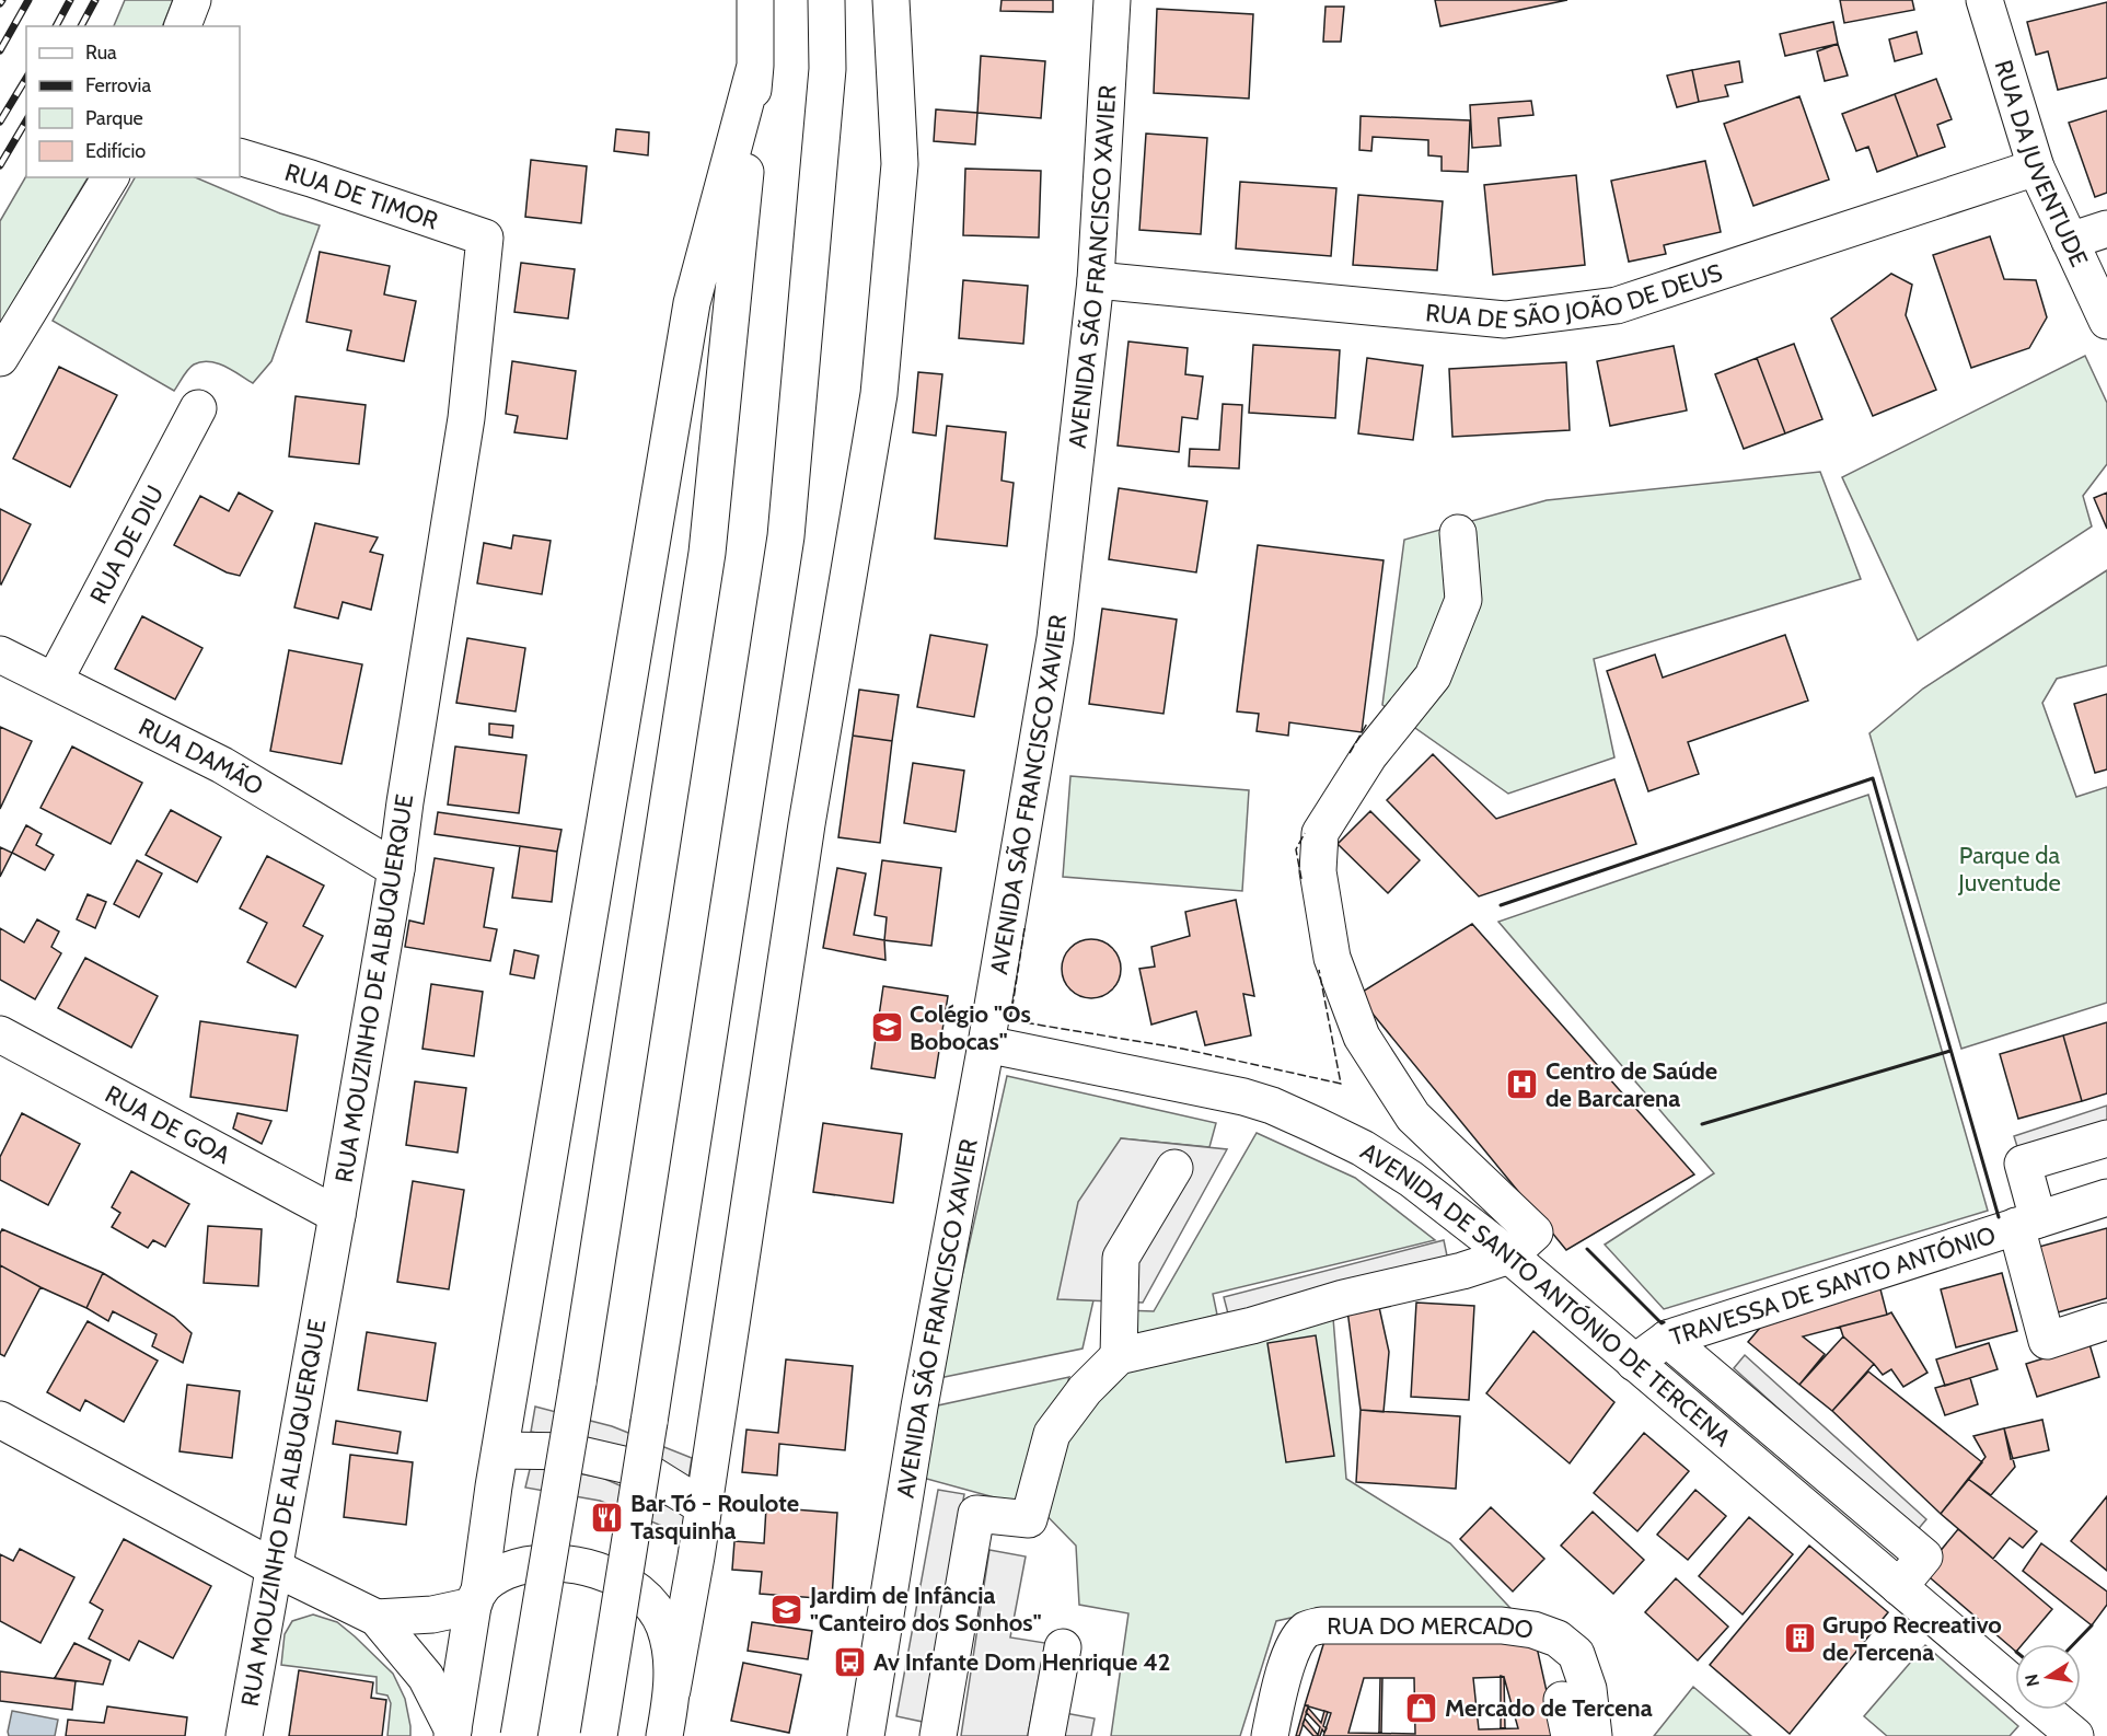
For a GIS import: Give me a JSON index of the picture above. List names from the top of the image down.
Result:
{
  "streets": {
    "main road": [
      "RUA DA JUVENTUDE",
      "RUA DE TIMOR",
      "AVENIDA SÃO FRANCISCO XAVIER",
      "RUA DE SÃO JOÃO DE DEUS",
      "RUA DE DIU",
      "RUA DAMÃO",
      "RUA MOUZINHO DE ALBUQUERQUE",
      "RUA DE GOA",
      "TRAVESSA DE SANTO ANTÓNIO",
      "AVENIDA DE SANTO ANTÓNIO DE TERCENA",
      "RUA DO MERCADO"
    ]
  },
  "crossings": [
    ["RUA DA JUVENTUDE", "RUA DE SÃO JOÃO DE DEUS"],
    ["RUA DE TIMOR", "RUA MOUZINHO DE ALBUQUERQUE"],
    ["AVENIDA SÃO FRANCISCO XAVIER", "RUA DE SÃO JOÃO DE DEUS"],
    ["AVENIDA SÃO FRANCISCO XAVIER", "AVENIDA DE SANTO ANTÓNIO DE TERCENA"],
    ["RUA DE DIU", "RUA DAMÃO"],
    ["RUA DAMÃO", "RUA MOUZINHO DE ALBUQUERQUE"],
    ["RUA MOUZINHO DE ALBUQUERQUE", "RUA DE GOA"],
    ["TRAVESSA DE SANTO ANTÓNIO", "AVENIDA DE SANTO ANTÓNIO DE TERCENA"]
  ],
  "parks": ["Parque da Juventude"],
  "places": {
    "school or university": ["Colégio \"Os Bobocas\"", "Jardim de Infância \"Canteiro dos Sonhos\""],
    "hospital": ["Centro de Saúde de Barcarena"],
    "restaurant": ["Bar Tó - Roulote Tasquinha"],
    "building": ["Grupo Recreativo de Tercena"],
    "bus stop": ["Av Infante Dom Henrique 42"],
    "shop": ["Mercado de Tercena"]
  },
  "legend": [
    "Rua",
    "Ferrovia",
    "Parque",
    "Edifício"
  ],
  "north": "left"
}
